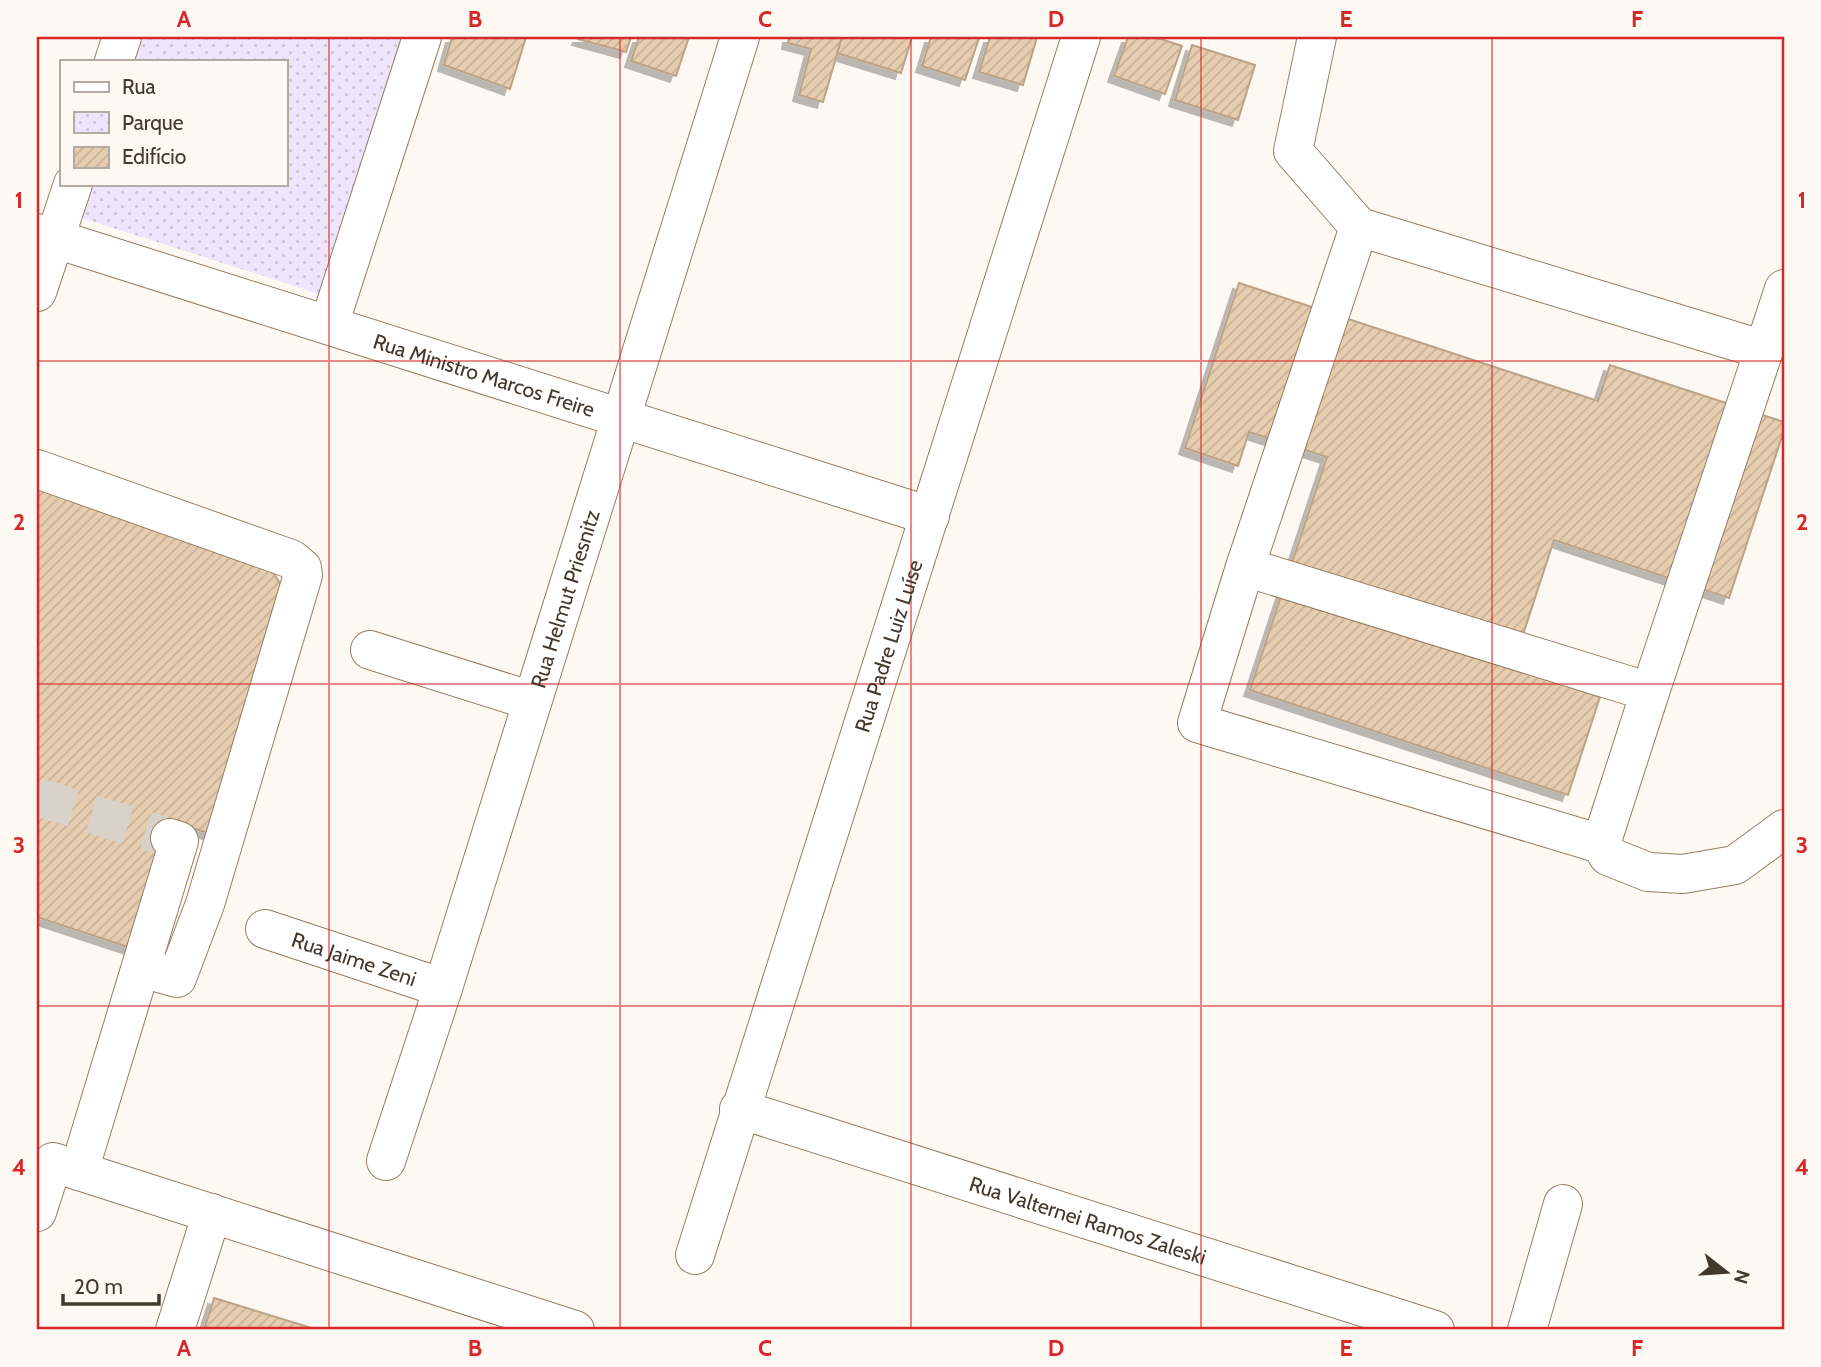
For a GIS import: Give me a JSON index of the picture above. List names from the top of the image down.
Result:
{
  "streets": {
    "street": [
      "Rua Ministro Marcos Freire",
      "Rua Helmut Priesnitz",
      "Rua Padre Luiz Luíse",
      "Rua Jaime Zeni",
      "Rua Valternei Ramos Zaleski"
    ]
  },
  "crossings": [
    ["Rua Ministro Marcos Freire", "Rua Helmut Priesnitz"],
    ["Rua Ministro Marcos Freire", "Rua Padre Luiz Luíse"],
    ["Rua Helmut Priesnitz", "Rua Jaime Zeni"],
    ["Rua Padre Luiz Luíse", "Rua Valternei Ramos Zaleski"]
  ],
  "legend": ["Rua", "Parque", "Edifício"],
  "scale_bar": "20 m",
  "north": "right",
  "grid": {
    "columns": [
      "A",
      "B",
      "C",
      "D",
      "E",
      "F"
    ],
    "rows": [
      "1",
      "2",
      "3",
      "4"
    ]
  }
}
